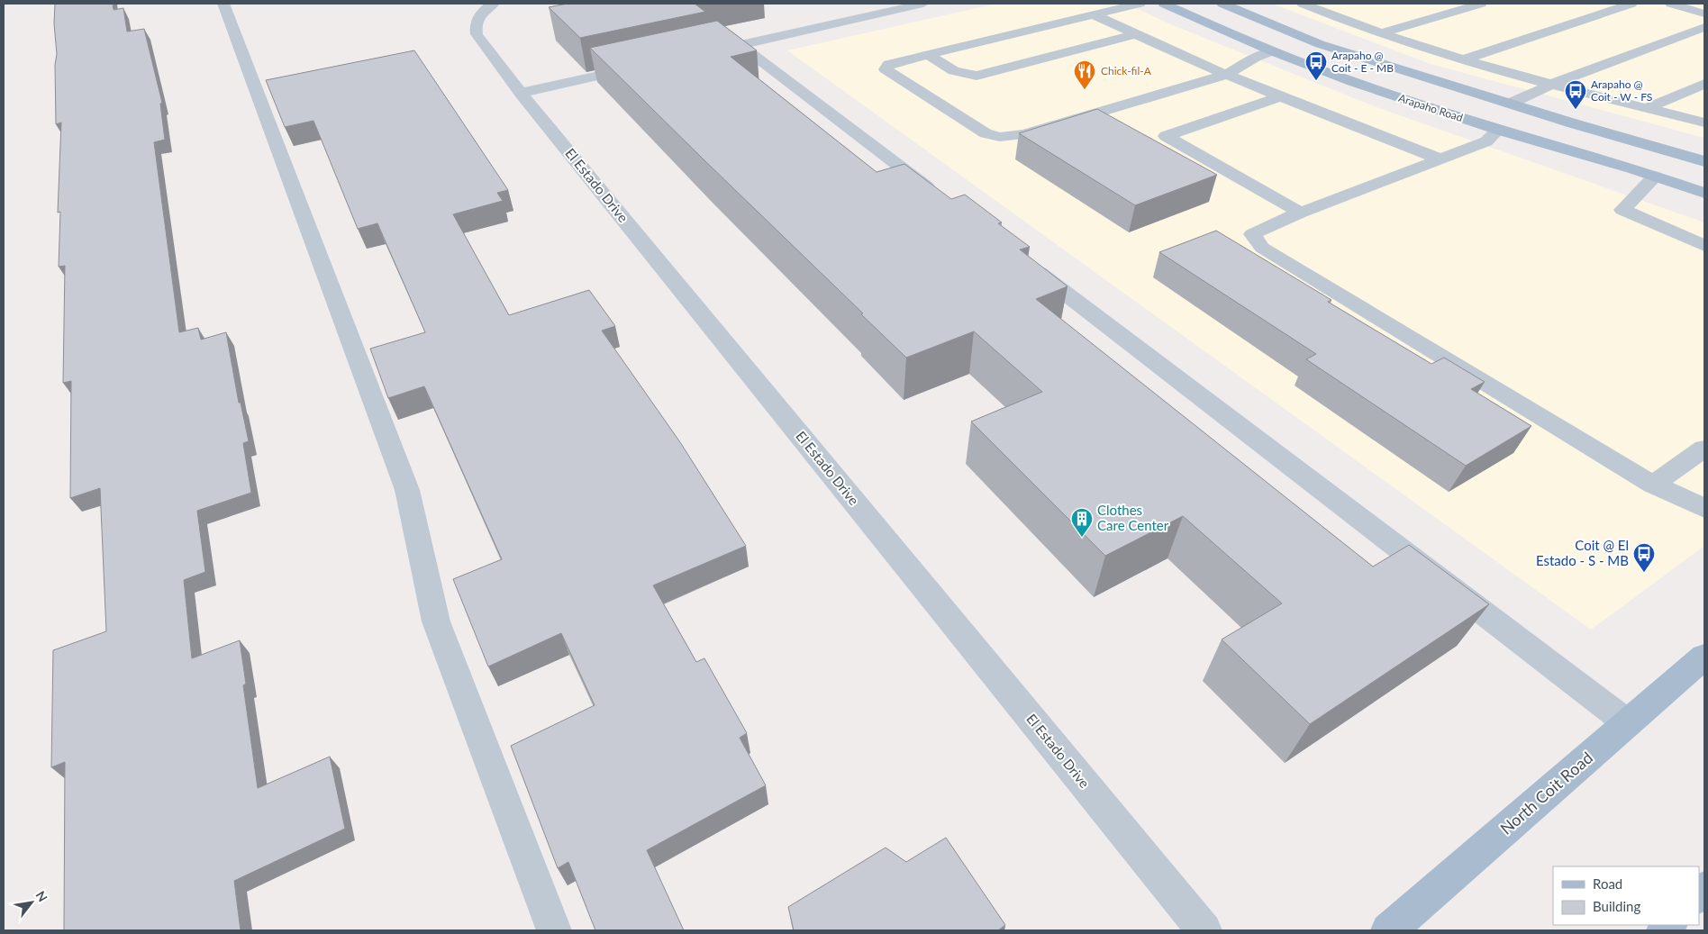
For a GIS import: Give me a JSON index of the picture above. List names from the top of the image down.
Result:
{
  "streets": {
    "main road": ["Arapaho Road", "North Coit Road"],
    "street": ["El Estado Drive"]
  },
  "places": {
    "bus stop": ["Arapaho @ Coit - E - MB", "Arapaho @ Coit - W - FS", "Coit @ El Estado - S - MB"],
    "restaurant": ["Chick-fil-A"],
    "building": ["Clothes Care Center"]
  },
  "legend": ["Road", "Building"],
  "north": "top right"
}
